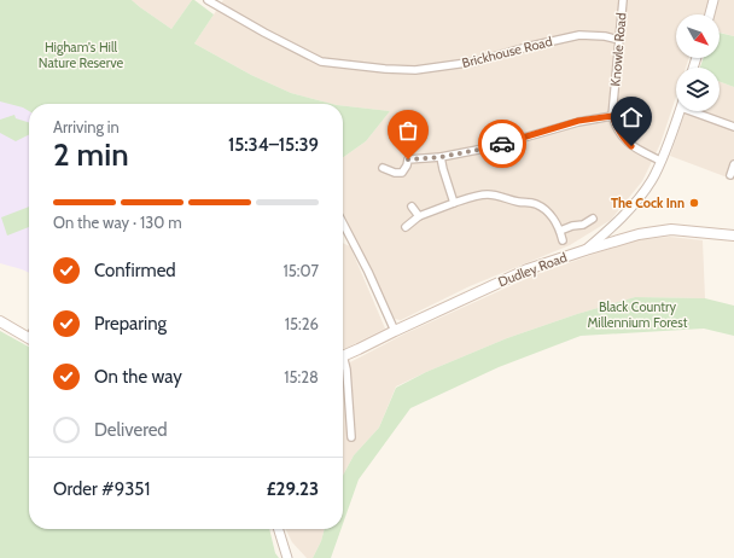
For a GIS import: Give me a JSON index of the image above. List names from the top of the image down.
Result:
{
  "streets": {
    "main road": ["Dudley Road"],
    "street": ["Knowle Road", "Brickhouse Road"]
  },
  "crossings": [
    ["Knowle Road", "Brickhouse Road"]
  ],
  "parks": ["Higham's Hill Nature Reserve", "Black Country Millennium Forest"],
  "places": ["The Cock Inn"],
  "north": "bottom right",
  "page": {
    "heading": ["2 min", "Arriving in", "15:34–15:39"],
    "panel": ["Order #9351", "£29.23"],
    "bar": "On the way · 130 m",
    "list": [
      ["Confirmed", "15:07"],
      ["Preparing", "15:26"],
      ["On the way", "15:28"],
      "Delivered"
    ]
  }
}
